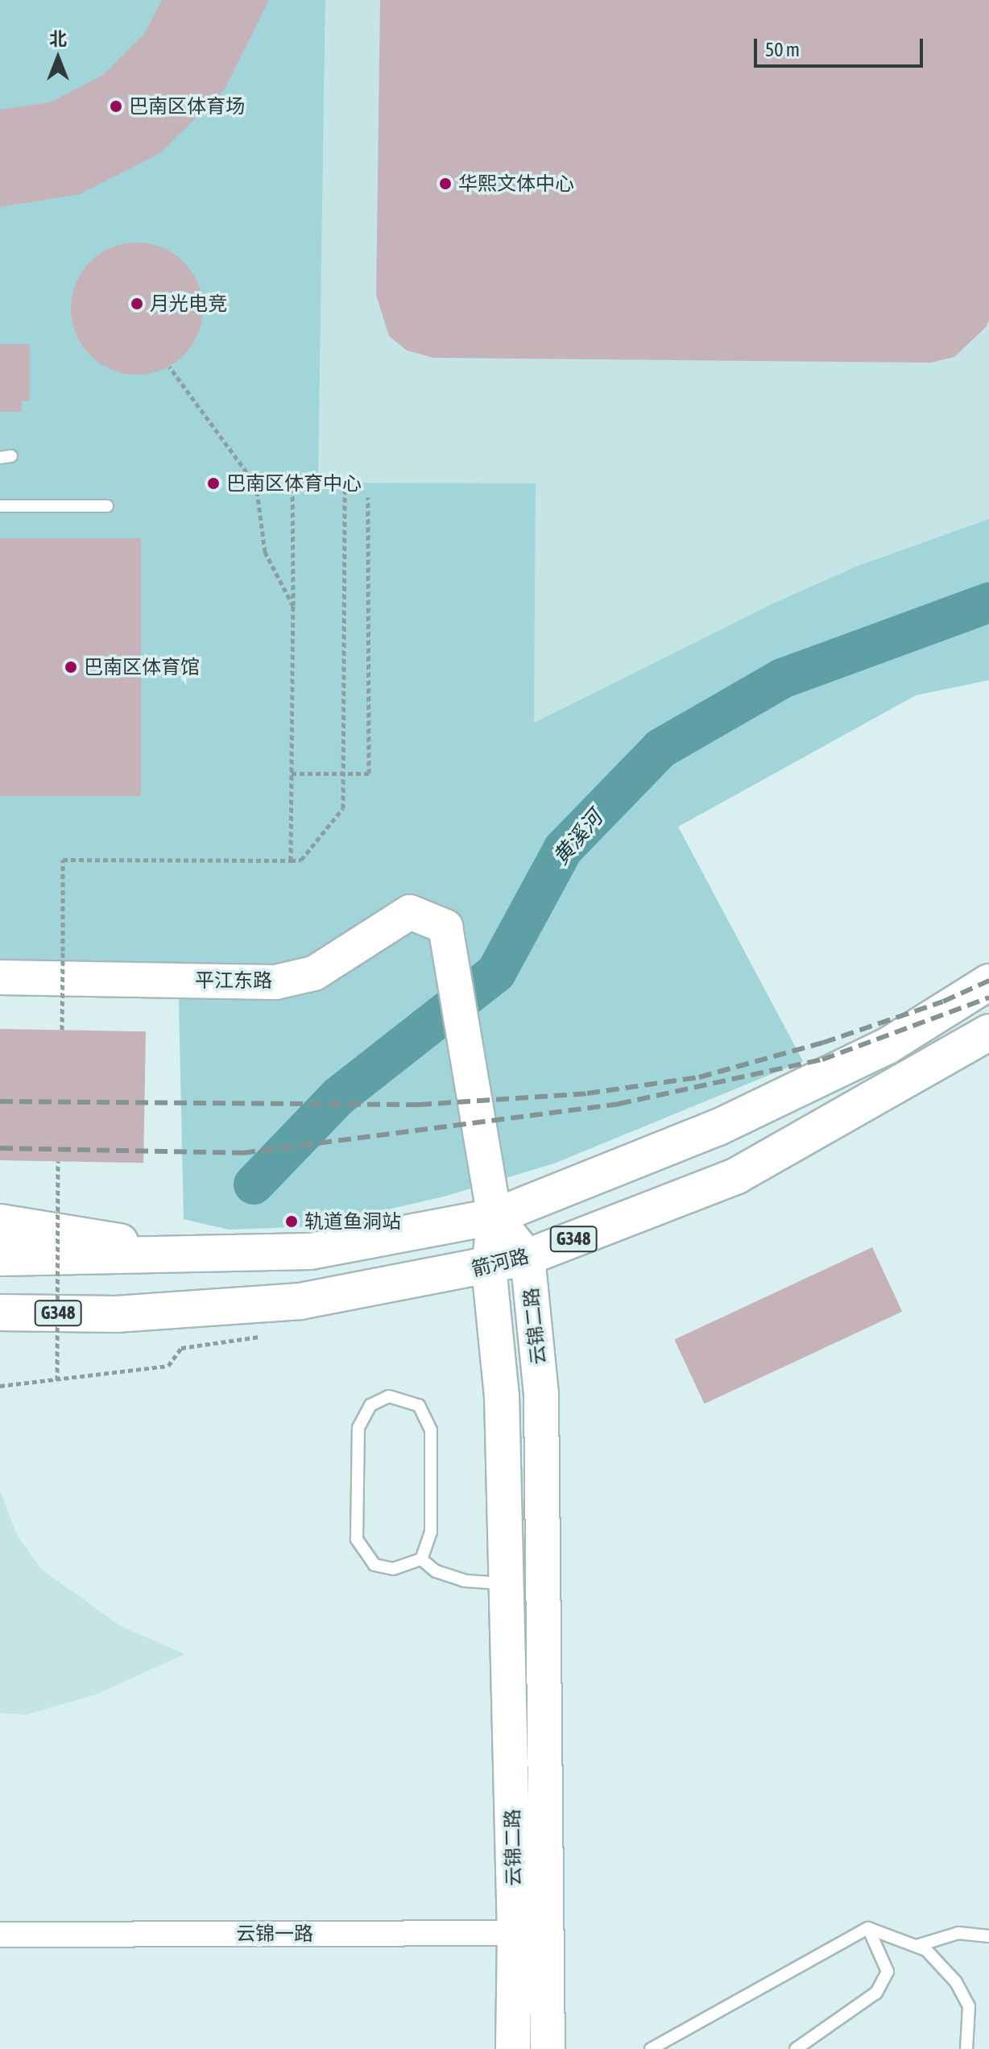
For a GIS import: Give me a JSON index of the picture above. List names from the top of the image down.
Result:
{
  "streets": {
    "highway": ["G348", "箭河路"],
    "main road": ["平江东路", "云锦二路"],
    "street": ["云锦一路"]
  },
  "crossings": [
    ["平江东路", "G348"],
    ["平江东路", "云锦二路"],
    ["G348", "云锦二路"],
    ["箭河路", "云锦二路"],
    ["云锦二路", "云锦一路"]
  ],
  "water": ["黄溪河"],
  "places": [
    "巴南区体育场",
    "华熙文体中心",
    "月光电竞",
    "巴南区体育中心",
    "巴南区体育馆",
    "轨道鱼洞站"
  ],
  "scale_bar": "50 m",
  "north": "top"
}
